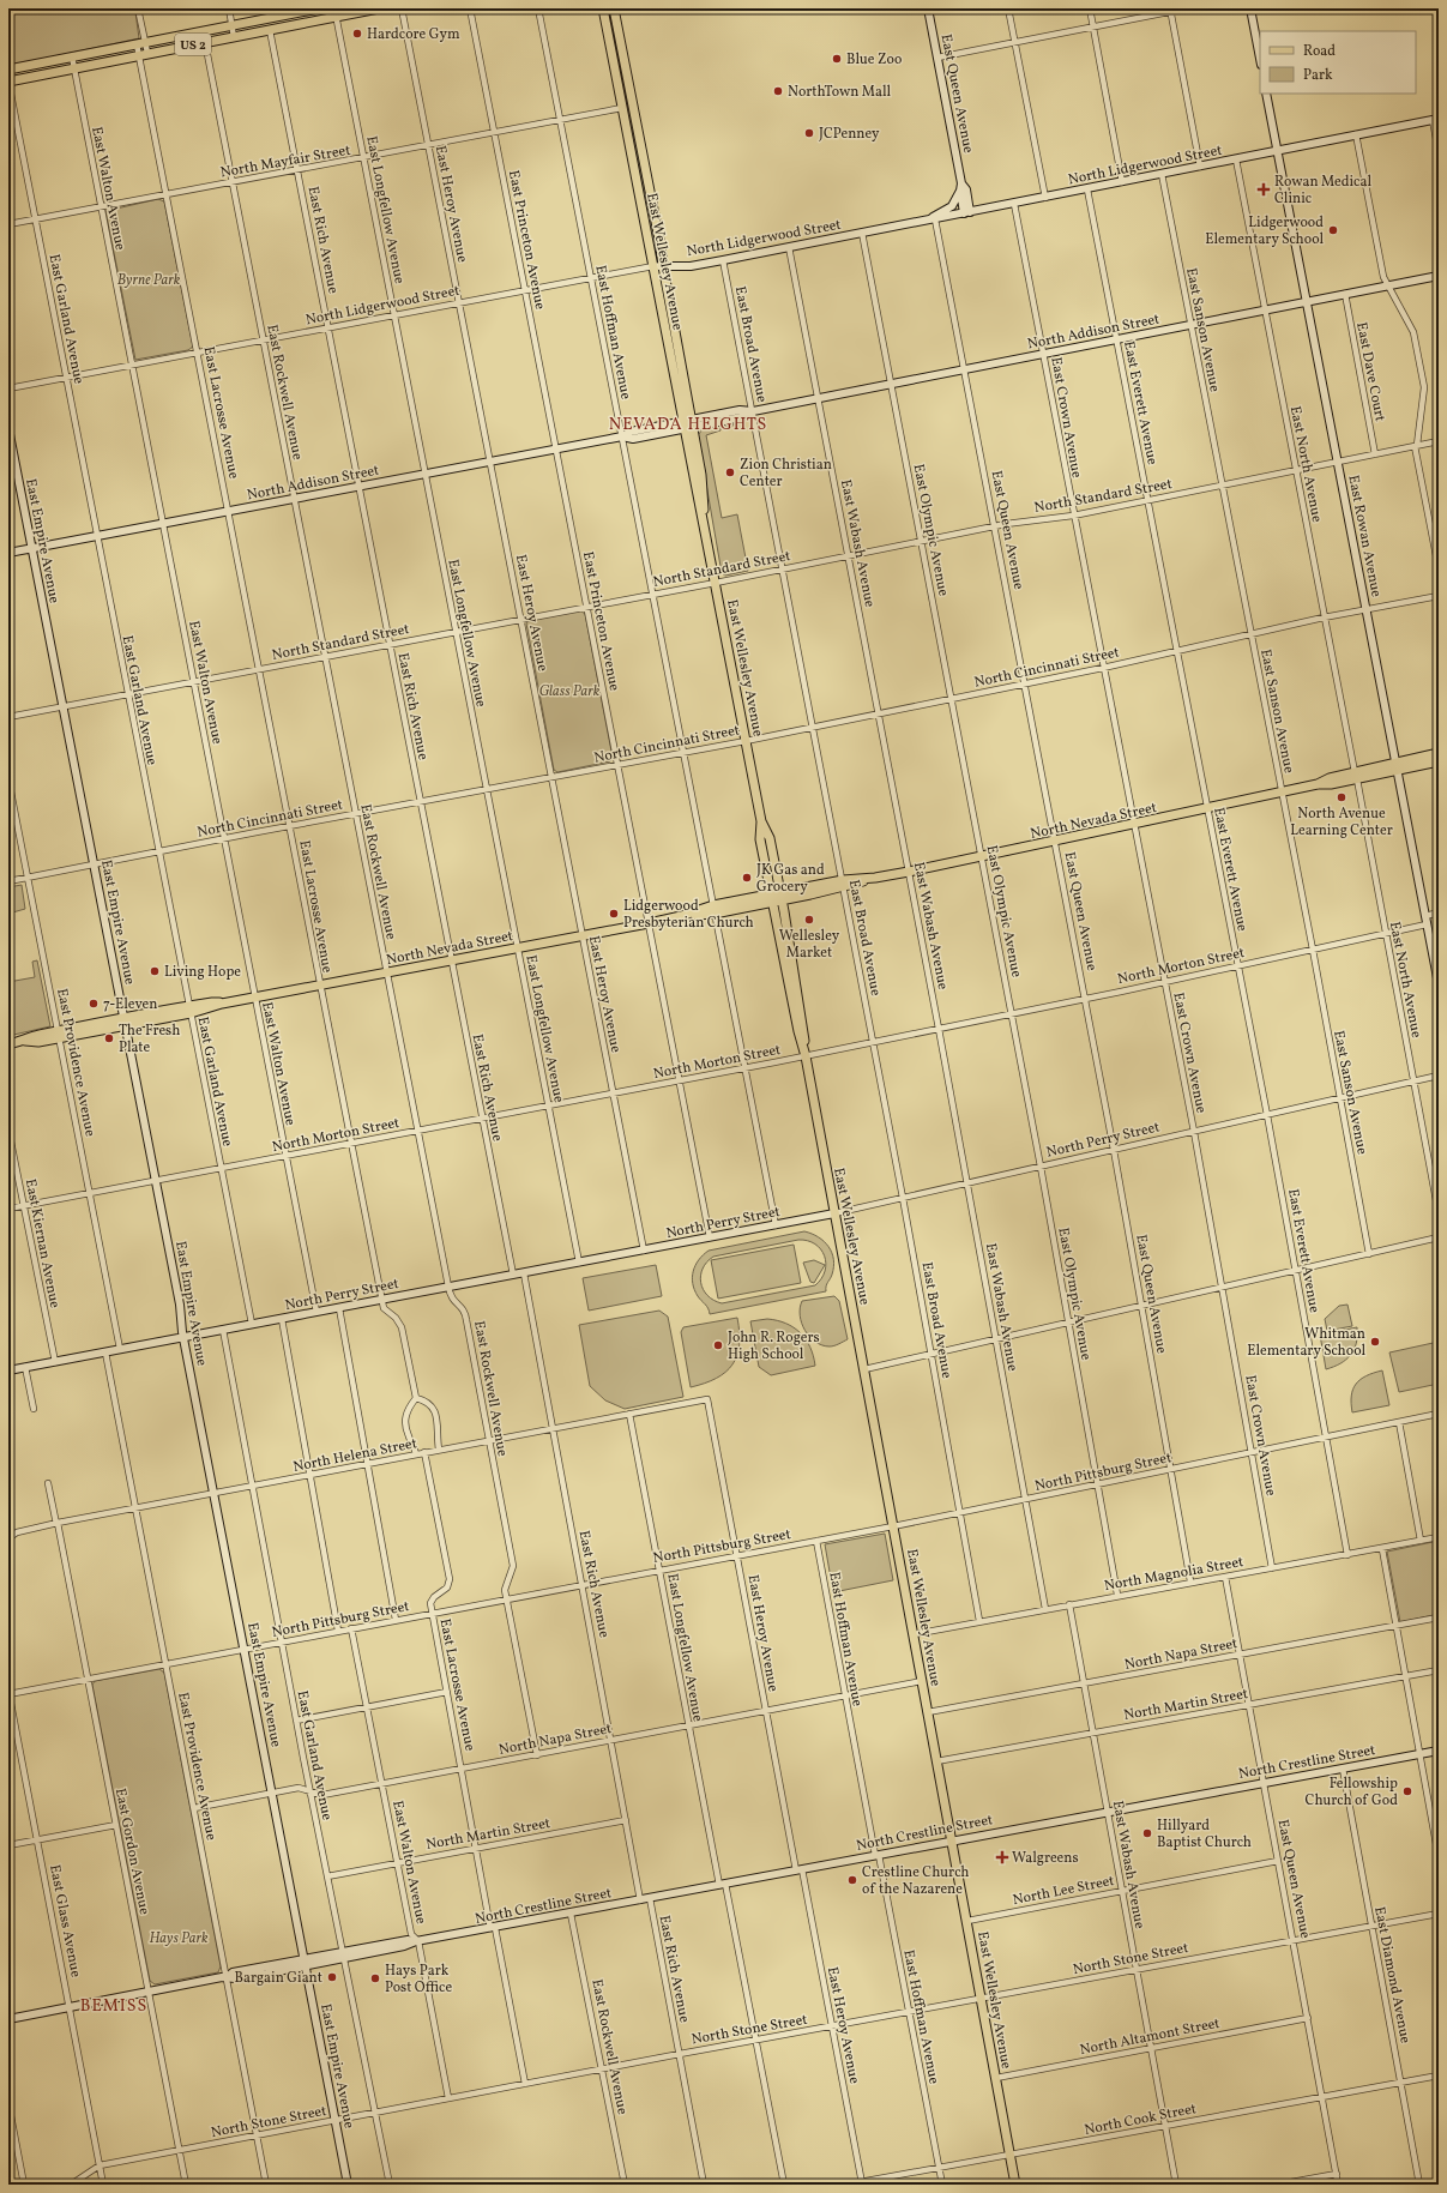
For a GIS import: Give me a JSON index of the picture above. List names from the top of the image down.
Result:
{
  "streets": {
    "main road": ["US 2", "East Wellesley Avenue", "North Nevada Street"],
    "street": [
      "East Queen Avenue",
      "North Mayfair Street",
      "North Lidgerwood Street",
      "East Walton Avenue",
      "East Heroy Avenue",
      "East Longfellow Avenue",
      "East Rich Avenue",
      "East Princeton Avenue",
      "East Garland Avenue",
      "East Sanson Avenue",
      "North Addison Street",
      "East Hoffman Avenue",
      "East Broad Avenue",
      "East Dave Court",
      "East Rockwell Avenue",
      "East Everett Avenue",
      "East Lacrosse Avenue",
      "East Crown Avenue",
      "East North Avenue",
      "North Standard Street",
      "East Olympic Avenue",
      "East Rowan Avenue",
      "East Empire Avenue",
      "East Wabash Avenue",
      "North Cincinnati Street",
      "North Morton Street",
      "East Providence Avenue",
      "North Perry Street",
      "East Kiernan Avenue",
      "North Helena Street",
      "North Pittsburg Street",
      "North Magnolia Street",
      "North Napa Street",
      "North Martin Street",
      "North Crestline Street",
      "East Gordon Avenue",
      "North Lee Street",
      "East Glass Avenue",
      "North Stone Street",
      "East Diamond Avenue",
      "North Altamont Street",
      "North Cook Street"
    ]
  },
  "crossings": [
    ["US 2", "East Walton Avenue"],
    ["US 2", "East Longfellow Avenue"],
    ["US 2", "East Rich Avenue"],
    ["US 2", "East Garland Avenue"],
    ["US 2", "East Rockwell Avenue"],
    ["US 2", "East Lacrosse Avenue"],
    ["East Queen Avenue", "North Lidgerwood Street"],
    ["East Queen Avenue", "North Addison Street"],
    ["East Queen Avenue", "North Standard Street"],
    ["East Queen Avenue", "North Cincinnati Street"],
    ["East Queen Avenue", "North Nevada Street"],
    ["East Queen Avenue", "North Morton Street"],
    ["East Queen Avenue", "North Perry Street"],
    ["East Queen Avenue", "North Pittsburg Street"],
    ["East Queen Avenue", "North Magnolia Street"],
    ["East Queen Avenue", "North Napa Street"],
    ["East Queen Avenue", "North Martin Street"],
    ["East Queen Avenue", "North Crestline Street"],
    ["East Queen Avenue", "North Lee Street"],
    ["East Queen Avenue", "North Stone Street"],
    ["East Queen Avenue", "North Altamont Street"],
    ["East Queen Avenue", "North Cook Street"],
    ["North Mayfair Street", "East Walton Avenue"],
    ["North Mayfair Street", "East Heroy Avenue"],
    ["North Mayfair Street", "East Longfellow Avenue"],
    ["North Mayfair Street", "East Rich Avenue"],
    ["North Mayfair Street", "East Princeton Avenue"],
    ["North Mayfair Street", "East Wellesley Avenue"],
    ["North Mayfair Street", "East Garland Avenue"],
    ["North Mayfair Street", "East Hoffman Avenue"],
    ["North Mayfair Street", "East Rockwell Avenue"],
    ["North Mayfair Street", "East Lacrosse Avenue"],
    ["North Lidgerwood Street", "East Walton Avenue"],
    ["North Lidgerwood Street", "East Heroy Avenue"],
    ["North Lidgerwood Street", "East Longfellow Avenue"],
    ["North Lidgerwood Street", "East Rich Avenue"],
    ["North Lidgerwood Street", "East Princeton Avenue"],
    ["North Lidgerwood Street", "East Wellesley Avenue"],
    ["North Lidgerwood Street", "East Garland Avenue"],
    ["North Lidgerwood Street", "East Sanson Avenue"],
    ["North Lidgerwood Street", "East Hoffman Avenue"],
    ["North Lidgerwood Street", "East Broad Avenue"],
    ["North Lidgerwood Street", "East Rockwell Avenue"],
    ["North Lidgerwood Street", "East Everett Avenue"],
    ["North Lidgerwood Street", "East Lacrosse Avenue"],
    ["North Lidgerwood Street", "East Crown Avenue"],
    ["North Lidgerwood Street", "East North Avenue"],
    ["North Lidgerwood Street", "East Olympic Avenue"],
    ["North Lidgerwood Street", "East Rowan Avenue"],
    ["North Lidgerwood Street", "East Wabash Avenue"],
    ["East Walton Avenue", "North Addison Street"],
    ["East Walton Avenue", "North Standard Street"],
    ["East Walton Avenue", "North Cincinnati Street"],
    ["East Walton Avenue", "North Nevada Street"],
    ["East Walton Avenue", "North Morton Street"],
    ["East Walton Avenue", "North Perry Street"],
    ["East Walton Avenue", "North Pittsburg Street"],
    ["East Walton Avenue", "North Napa Street"],
    ["East Walton Avenue", "North Martin Street"],
    ["East Walton Avenue", "North Crestline Street"],
    ["East Walton Avenue", "North Stone Street"],
    ["East Heroy Avenue", "North Addison Street"],
    ["East Heroy Avenue", "North Standard Street"],
    ["East Heroy Avenue", "North Cincinnati Street"],
    ["East Heroy Avenue", "North Nevada Street"],
    ["East Heroy Avenue", "North Morton Street"],
    ["East Heroy Avenue", "North Perry Street"],
    ["East Heroy Avenue", "North Helena Street"],
    ["East Heroy Avenue", "North Pittsburg Street"],
    ["East Heroy Avenue", "North Napa Street"],
    ["East Heroy Avenue", "North Crestline Street"],
    ["East Heroy Avenue", "North Stone Street"],
    ["East Heroy Avenue", "North Cook Street"],
    ["East Longfellow Avenue", "North Addison Street"],
    ["East Longfellow Avenue", "North Standard Street"],
    ["East Longfellow Avenue", "North Cincinnati Street"],
    ["East Longfellow Avenue", "North Nevada Street"],
    ["East Longfellow Avenue", "North Morton Street"],
    ["East Longfellow Avenue", "North Perry Street"],
    ["East Longfellow Avenue", "North Helena Street"],
    ["East Longfellow Avenue", "North Pittsburg Street"],
    ["East Longfellow Avenue", "North Napa Street"],
    ["East Longfellow Avenue", "North Crestline Street"],
    ["East Longfellow Avenue", "North Stone Street"],
    ["East Rich Avenue", "North Addison Street"],
    ["East Rich Avenue", "North Standard Street"],
    ["East Rich Avenue", "North Cincinnati Street"],
    ["East Rich Avenue", "North Nevada Street"],
    ["East Rich Avenue", "North Morton Street"],
    ["East Rich Avenue", "North Perry Street"],
    ["East Rich Avenue", "North Helena Street"],
    ["East Rich Avenue", "North Pittsburg Street"],
    ["East Rich Avenue", "North Napa Street"],
    ["East Rich Avenue", "North Martin Street"],
    ["East Rich Avenue", "North Crestline Street"],
    ["East Rich Avenue", "North Stone Street"],
    ["East Princeton Avenue", "North Addison Street"],
    ["East Princeton Avenue", "North Standard Street"],
    ["East Princeton Avenue", "North Cincinnati Street"],
    ["East Princeton Avenue", "North Nevada Street"],
    ["East Princeton Avenue", "North Morton Street"],
    ["East Princeton Avenue", "North Perry Street"],
    ["East Wellesley Avenue", "North Addison Street"],
    ["East Wellesley Avenue", "North Standard Street"],
    ["East Wellesley Avenue", "North Cincinnati Street"],
    ["East Wellesley Avenue", "North Nevada Street"],
    ["East Wellesley Avenue", "North Morton Street"],
    ["East Wellesley Avenue", "North Perry Street"],
    ["East Wellesley Avenue", "North Pittsburg Street"],
    ["East Wellesley Avenue", "North Magnolia Street"],
    ["East Wellesley Avenue", "North Napa Street"],
    ["East Wellesley Avenue", "North Martin Street"],
    ["East Wellesley Avenue", "North Crestline Street"],
    ["East Wellesley Avenue", "North Lee Street"],
    ["East Wellesley Avenue", "North Stone Street"],
    ["East Wellesley Avenue", "North Altamont Street"],
    ["East Wellesley Avenue", "North Cook Street"],
    ["East Garland Avenue", "North Addison Street"],
    ["East Garland Avenue", "North Standard Street"],
    ["East Garland Avenue", "North Cincinnati Street"],
    ["East Garland Avenue", "North Nevada Street"],
    ["East Garland Avenue", "North Morton Street"],
    ["East Garland Avenue", "North Perry Street"],
    ["East Garland Avenue", "North Helena Street"],
    ["East Garland Avenue", "North Pittsburg Street"],
    ["East Garland Avenue", "North Napa Street"],
    ["East Garland Avenue", "North Martin Street"],
    ["East Garland Avenue", "North Crestline Street"],
    ["East Garland Avenue", "North Stone Street"],
    ["East Sanson Avenue", "North Addison Street"],
    ["East Sanson Avenue", "North Standard Street"],
    ["East Sanson Avenue", "North Cincinnati Street"],
    ["East Sanson Avenue", "North Nevada Street"],
    ["East Sanson Avenue", "North Morton Street"],
    ["East Sanson Avenue", "North Perry Street"],
    ["North Addison Street", "East Hoffman Avenue"],
    ["North Addison Street", "East Broad Avenue"],
    ["North Addison Street", "East Dave Court"],
    ["North Addison Street", "East Rockwell Avenue"],
    ["North Addison Street", "East Everett Avenue"],
    ["North Addison Street", "East Lacrosse Avenue"],
    ["North Addison Street", "East Crown Avenue"],
    ["North Addison Street", "East North Avenue"],
    ["North Addison Street", "East Olympic Avenue"],
    ["North Addison Street", "East Rowan Avenue"],
    ["North Addison Street", "East Empire Avenue"],
    ["North Addison Street", "East Wabash Avenue"],
    ["East Hoffman Avenue", "North Standard Street"],
    ["East Hoffman Avenue", "North Cincinnati Street"],
    ["East Hoffman Avenue", "North Nevada Street"],
    ["East Hoffman Avenue", "North Morton Street"],
    ["East Hoffman Avenue", "North Perry Street"],
    ["East Hoffman Avenue", "North Pittsburg Street"],
    ["East Hoffman Avenue", "North Napa Street"],
    ["East Hoffman Avenue", "North Crestline Street"],
    ["East Hoffman Avenue", "North Stone Street"],
    ["East Hoffman Avenue", "North Cook Street"],
    ["East Broad Avenue", "North Standard Street"],
    ["East Broad Avenue", "North Cincinnati Street"],
    ["East Broad Avenue", "North Nevada Street"],
    ["East Broad Avenue", "North Morton Street"],
    ["East Broad Avenue", "North Perry Street"],
    ["East Broad Avenue", "North Pittsburg Street"],
    ["East Broad Avenue", "North Magnolia Street"],
    ["East Dave Court", "North Standard Street"],
    ["East Rockwell Avenue", "North Standard Street"],
    ["East Rockwell Avenue", "North Cincinnati Street"],
    ["East Rockwell Avenue", "North Nevada Street"],
    ["East Rockwell Avenue", "North Morton Street"],
    ["East Rockwell Avenue", "North Perry Street"],
    ["East Rockwell Avenue", "North Helena Street"],
    ["East Rockwell Avenue", "North Pittsburg Street"],
    ["East Rockwell Avenue", "North Napa Street"],
    ["East Rockwell Avenue", "North Crestline Street"],
    ["East Rockwell Avenue", "North Stone Street"],
    ["East Everett Avenue", "North Standard Street"],
    ["East Everett Avenue", "North Cincinnati Street"],
    ["East Everett Avenue", "North Nevada Street"],
    ["East Everett Avenue", "North Morton Street"],
    ["East Everett Avenue", "North Perry Street"],
    ["East Everett Avenue", "North Pittsburg Street"],
    ["East Everett Avenue", "North Magnolia Street"],
    ["East Lacrosse Avenue", "North Standard Street"],
    ["East Lacrosse Avenue", "North Cincinnati Street"],
    ["East Lacrosse Avenue", "North Nevada Street"],
    ["East Lacrosse Avenue", "North Morton Street"],
    ["East Lacrosse Avenue", "North Perry Street"],
    ["East Lacrosse Avenue", "North Helena Street"],
    ["East Lacrosse Avenue", "North Pittsburg Street"],
    ["East Lacrosse Avenue", "North Napa Street"],
    ["East Lacrosse Avenue", "North Martin Street"],
    ["East Lacrosse Avenue", "North Crestline Street"],
    ["East Lacrosse Avenue", "North Stone Street"],
    ["East Crown Avenue", "North Standard Street"],
    ["East Crown Avenue", "North Cincinnati Street"],
    ["East Crown Avenue", "North Nevada Street"],
    ["East Crown Avenue", "North Morton Street"],
    ["East Crown Avenue", "North Perry Street"],
    ["East Crown Avenue", "North Pittsburg Street"],
    ["East Crown Avenue", "North Magnolia Street"],
    ["East North Avenue", "North Standard Street"],
    ["East North Avenue", "North Cincinnati Street"],
    ["East North Avenue", "North Nevada Street"],
    ["East North Avenue", "North Morton Street"],
    ["East North Avenue", "North Perry Street"],
    ["North Standard Street", "East Olympic Avenue"],
    ["North Standard Street", "East Rowan Avenue"],
    ["North Standard Street", "East Empire Avenue"],
    ["North Standard Street", "East Wabash Avenue"],
    ["East Olympic Avenue", "North Cincinnati Street"],
    ["East Olympic Avenue", "North Nevada Street"],
    ["East Olympic Avenue", "North Morton Street"],
    ["East Olympic Avenue", "North Perry Street"],
    ["East Olympic Avenue", "North Pittsburg Street"],
    ["East Olympic Avenue", "North Magnolia Street"],
    ["East Rowan Avenue", "North Cincinnati Street"],
    ["East Rowan Avenue", "North Nevada Street"],
    ["East Rowan Avenue", "North Morton Street"],
    ["East Empire Avenue", "North Cincinnati Street"],
    ["East Empire Avenue", "North Nevada Street"],
    ["East Empire Avenue", "North Morton Street"],
    ["East Empire Avenue", "North Perry Street"],
    ["East Empire Avenue", "North Helena Street"],
    ["East Empire Avenue", "North Pittsburg Street"],
    ["East Empire Avenue", "North Napa Street"],
    ["East Empire Avenue", "North Crestline Street"],
    ["East Empire Avenue", "North Stone Street"],
    ["East Wabash Avenue", "North Cincinnati Street"],
    ["East Wabash Avenue", "North Nevada Street"],
    ["East Wabash Avenue", "North Morton Street"],
    ["East Wabash Avenue", "North Perry Street"],
    ["East Wabash Avenue", "North Pittsburg Street"],
    ["East Wabash Avenue", "North Magnolia Street"],
    ["East Wabash Avenue", "North Napa Street"],
    ["East Wabash Avenue", "North Martin Street"],
    ["East Wabash Avenue", "North Crestline Street"],
    ["East Wabash Avenue", "North Lee Street"],
    ["East Wabash Avenue", "North Stone Street"],
    ["East Wabash Avenue", "North Altamont Street"],
    ["East Wabash Avenue", "North Cook Street"],
    ["North Cincinnati Street", "East Providence Avenue"],
    ["North Nevada Street", "East Providence Avenue"],
    ["North Morton Street", "East Providence Avenue"],
    ["North Morton Street", "East Kiernan Avenue"],
    ["East Providence Avenue", "North Perry Street"],
    ["East Providence Avenue", "North Helena Street"],
    ["East Providence Avenue", "North Pittsburg Street"],
    ["East Providence Avenue", "North Napa Street"],
    ["East Providence Avenue", "North Crestline Street"],
    ["East Providence Avenue", "North Stone Street"],
    ["North Perry Street", "East Kiernan Avenue"],
    ["North Helena Street", "East Gordon Avenue"],
    ["North Pittsburg Street", "East Gordon Avenue"],
    ["North Pittsburg Street", "East Glass Avenue"],
    ["North Crestline Street", "East Gordon Avenue"],
    ["North Crestline Street", "East Glass Avenue"],
    ["North Crestline Street", "East Diamond Avenue"],
    ["East Gordon Avenue", "North Stone Street"],
    ["East Glass Avenue", "North Stone Street"],
    ["North Stone Street", "East Diamond Avenue"],
    ["East Diamond Avenue", "North Cook Street"]
  ],
  "districts": ["NEVADA HEIGHTS", "BEMISS"],
  "parks": ["Byrne Park", "Glass Park", "Hays Park"],
  "places": {
    "other": [
      "Hardcore Gym",
      "Blue Zoo",
      "NorthTown Mall",
      "JCPenney",
      "Lidgerwood Elementary School",
      "Zion Christian Center",
      "North Avenue Learning Center",
      "JK Gas and Grocery",
      "Lidgerwood Presbyterian Church",
      "Wellesley Market",
      "Living Hope",
      "7-Eleven",
      "The Fresh Plate",
      "Whitman Elementary School",
      "John R. Rogers High School",
      "Fellowship Church of God",
      "Hillyard Baptist Church",
      "Crestline Church of the Nazarene",
      "Bargain Giant",
      "Hays Park Post Office"
    ],
    "health": ["Rowan Medical Clinic", "Walgreens"]
  },
  "legend": ["Road", "Park"]
}
